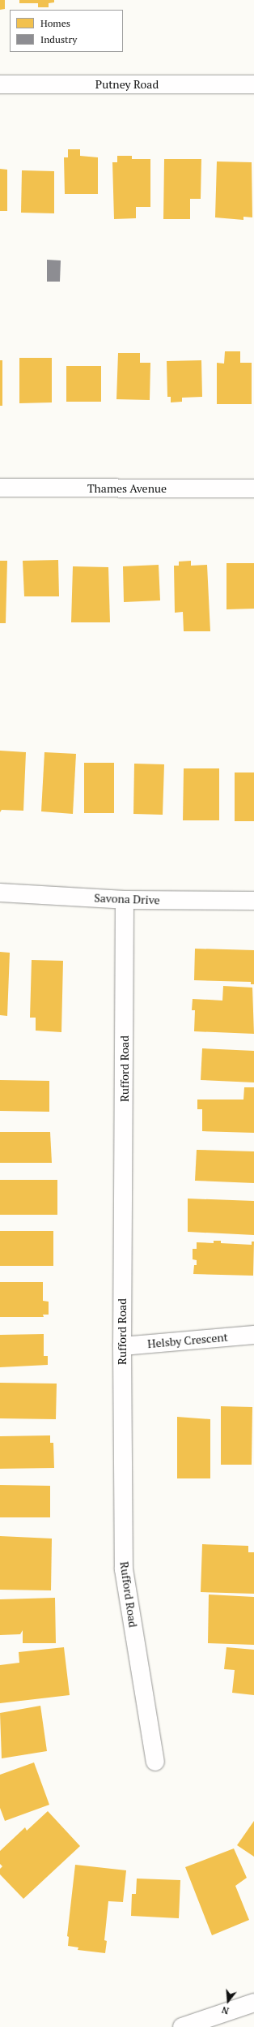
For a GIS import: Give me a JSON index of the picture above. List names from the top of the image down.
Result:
{
  "streets": {
    "street": [
      "Putney Road",
      "Thames Avenue",
      "Savona Drive",
      "Rufford Road",
      "Helsby Crescent"
    ]
  },
  "crossings": [
    ["Savona Drive", "Rufford Road"],
    ["Rufford Road", "Helsby Crescent"]
  ],
  "legend": ["Homes", "Industry"],
  "north": "bottom"
}
